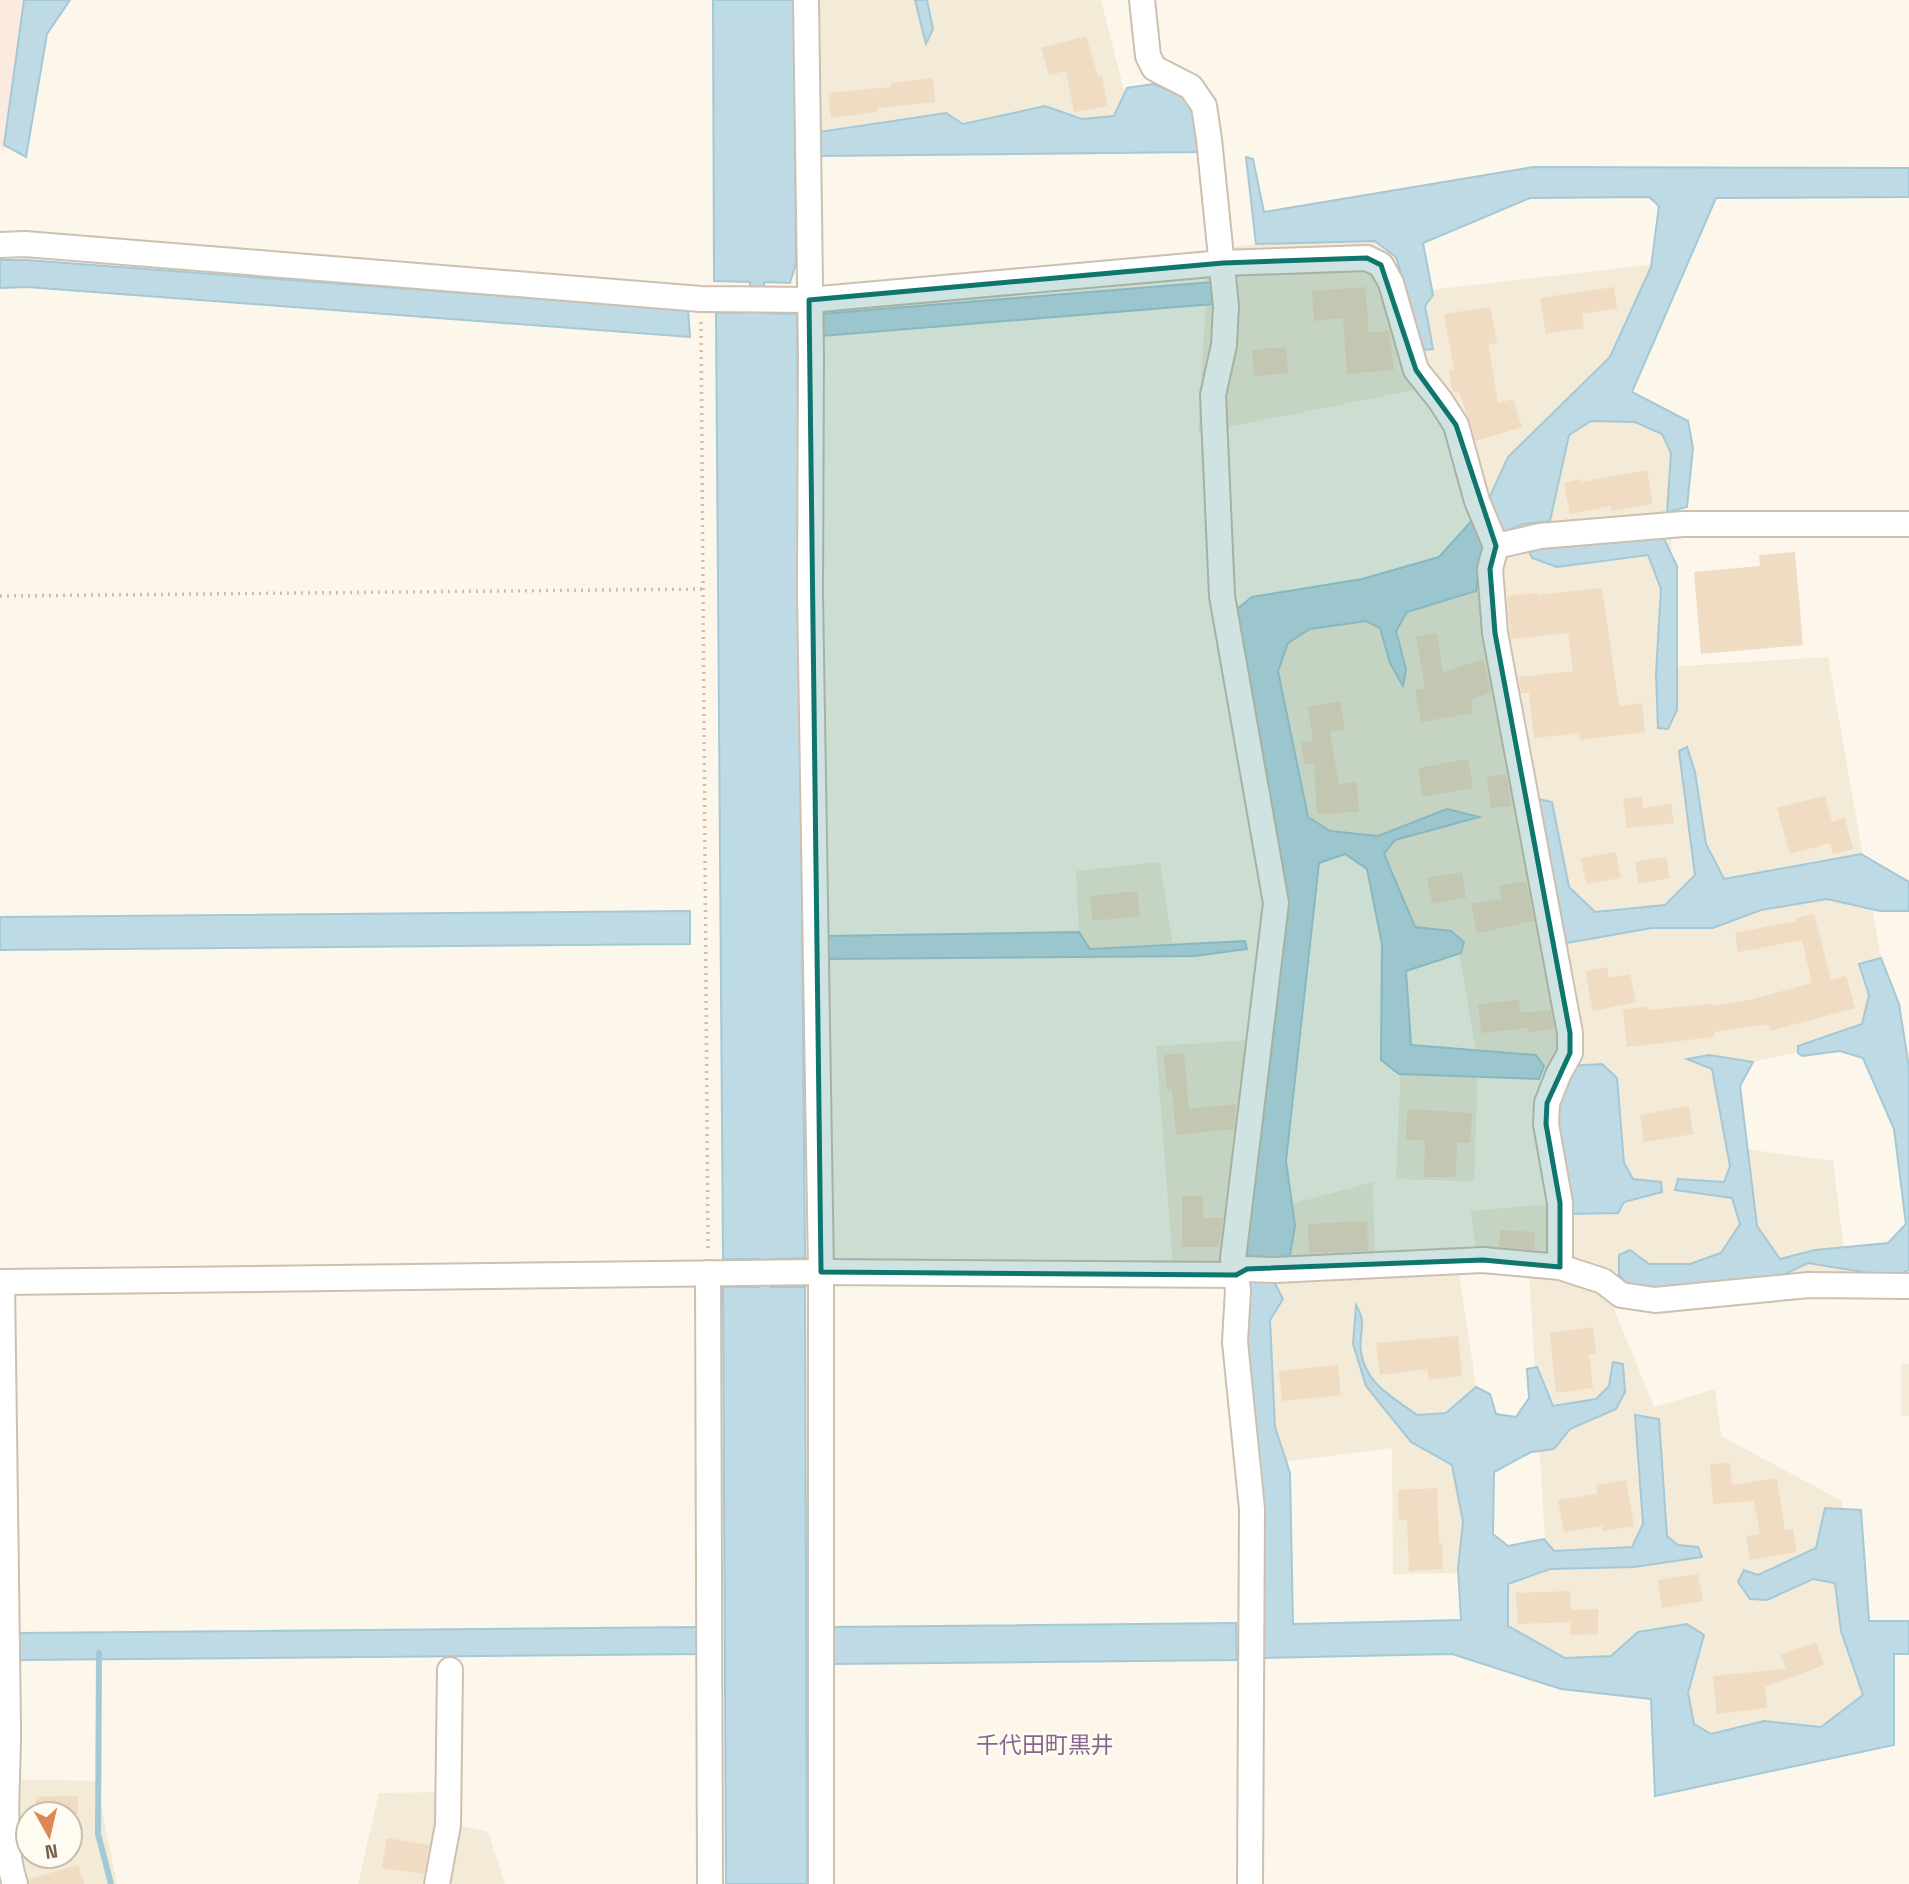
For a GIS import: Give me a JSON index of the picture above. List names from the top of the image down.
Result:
{
  "districts": ["千代田町黒井"],
  "north": "bottom"
}
